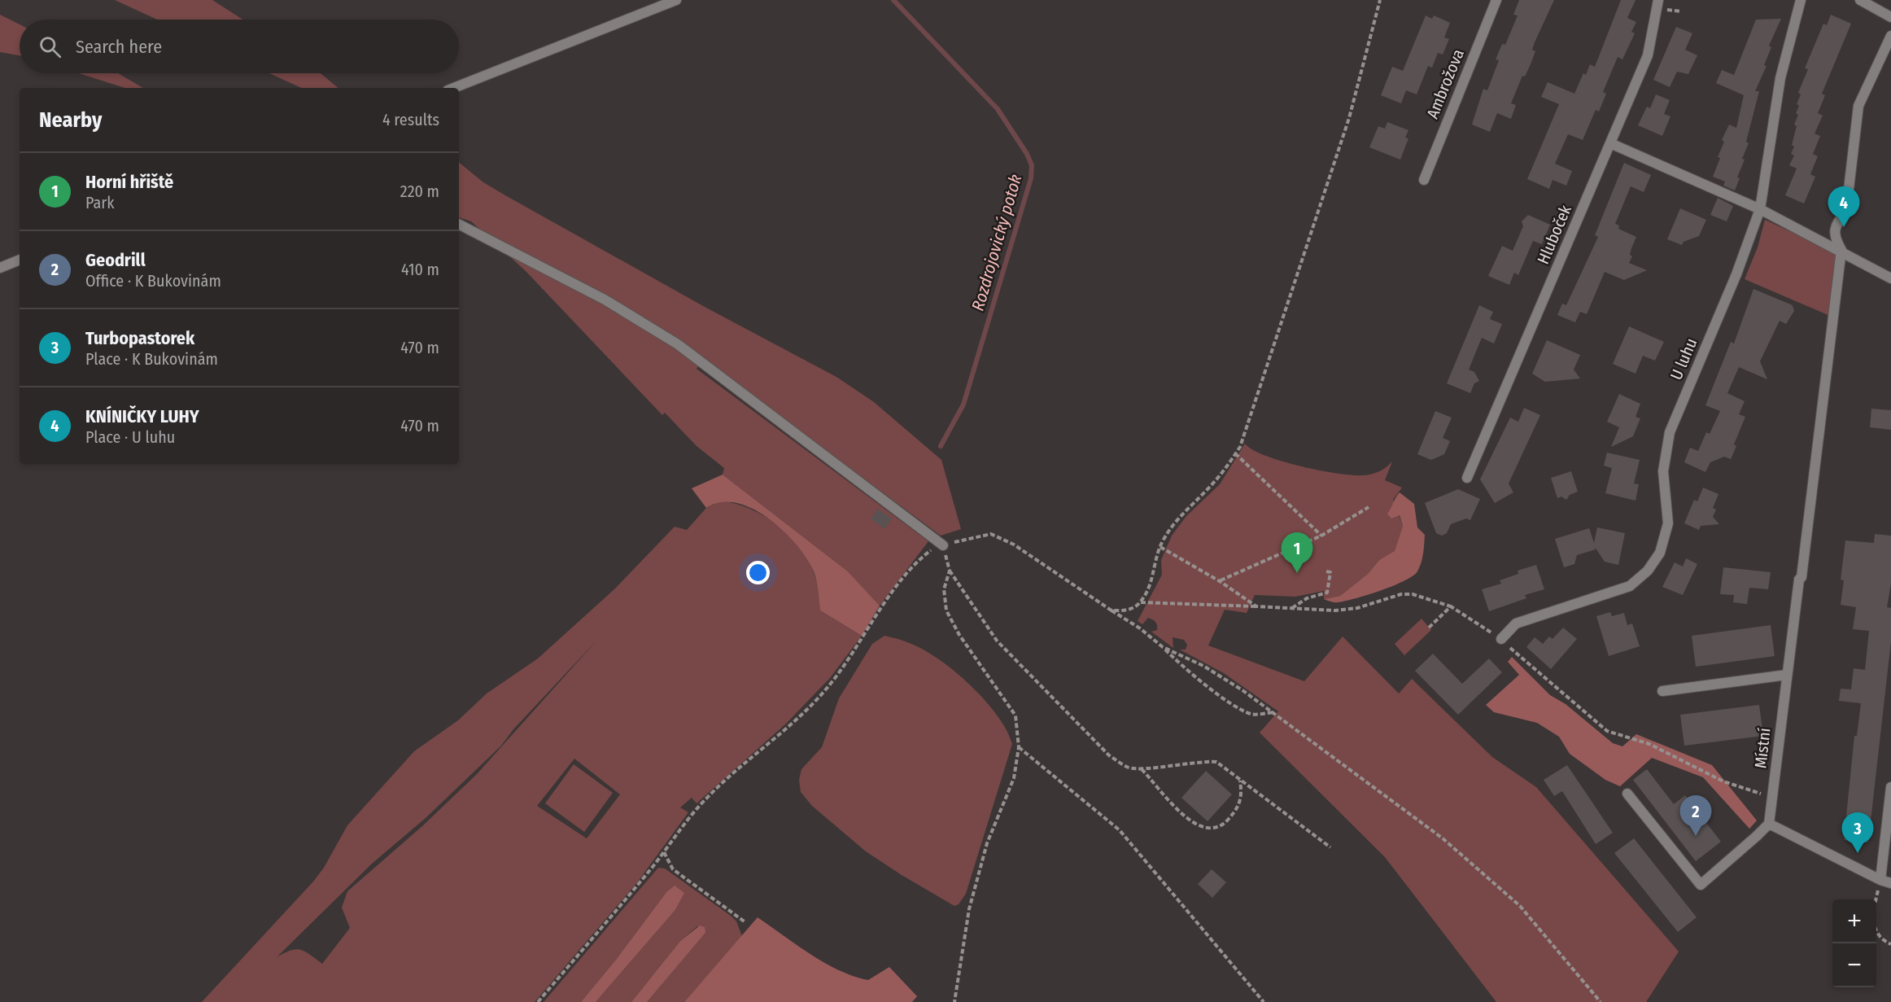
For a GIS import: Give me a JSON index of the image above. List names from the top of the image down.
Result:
{
  "streets": {
    "street": [
      "Ambrožova",
      "Hluboček",
      "U luhu",
      "Místní"
    ]
  },
  "water": ["Rozdrojovický potok"],
  "page": {
    "search": "Search here",
    "heading": ["Nearby", "4 results"],
    "list": [
      {
        "mark": "1",
        "name": "Horní hřiště",
        "note": "Park",
        "value": "220 m"
      },
      {
        "mark": "2",
        "name": "Geodrill",
        "note": "Office · K Bukovinám",
        "value": "410 m"
      },
      {
        "mark": "3",
        "name": "Turbopastorek",
        "note": "Place · K Bukovinám",
        "value": "470 m"
      },
      {
        "mark": "4",
        "name": "KNÍNIČKY LUHY",
        "note": "Place · U luhu",
        "value": "470 m"
      }
    ],
    "pins": [
      "4",
      "1",
      "2",
      "3"
    ],
    "map_buttons": ["+", "−"]
  }
}
